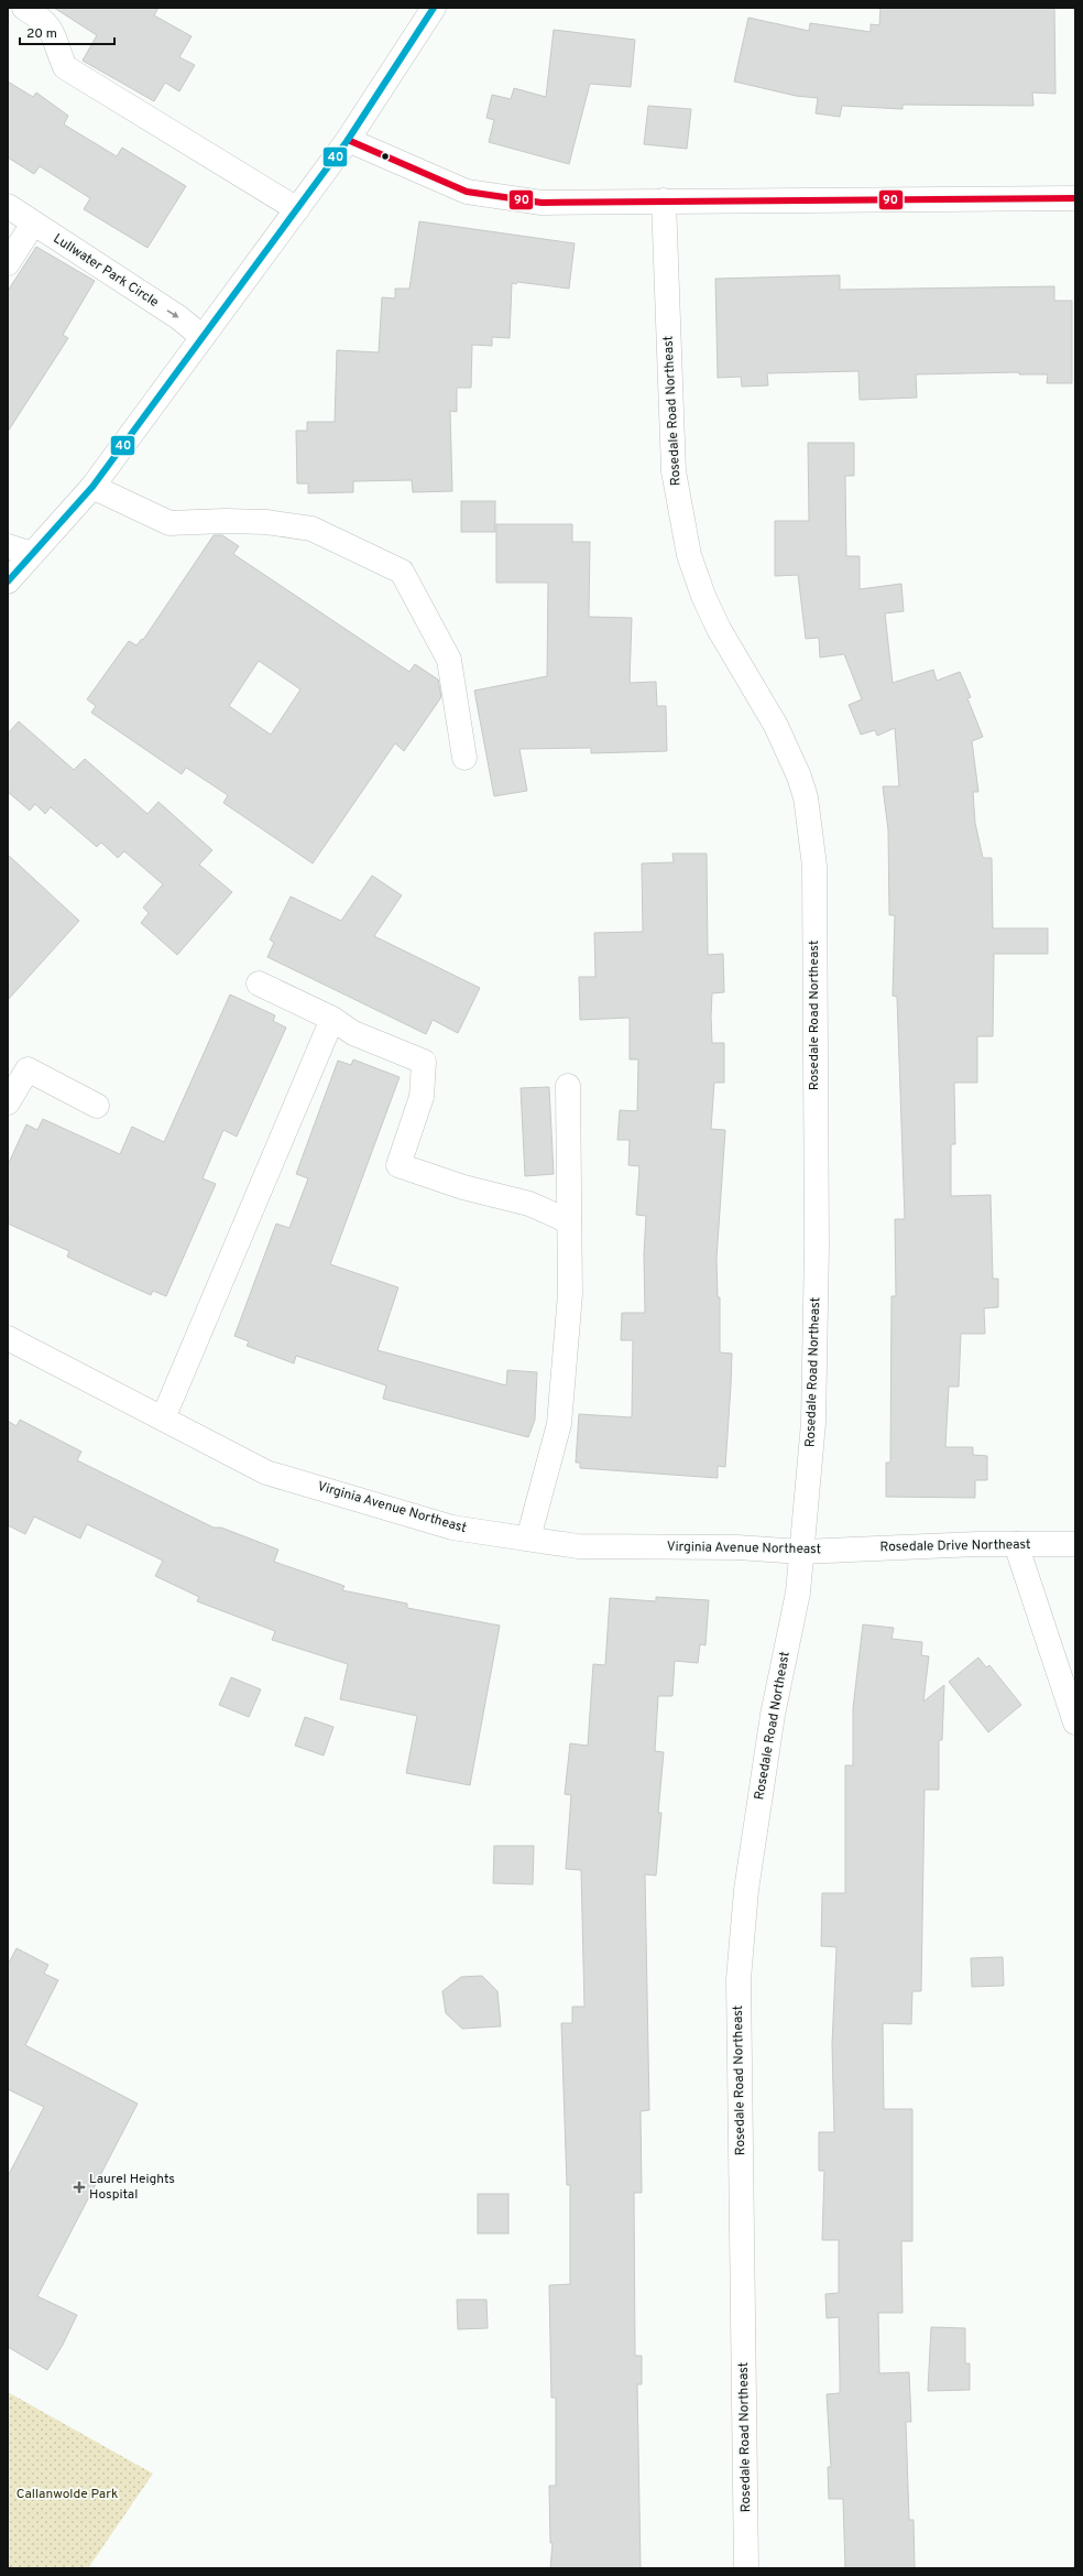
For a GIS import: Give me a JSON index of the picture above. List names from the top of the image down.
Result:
{
  "streets": {
    "street": [
      "Lullwater Park Circle",
      "Rosedale Road Northeast",
      "Virginia Avenue Northeast",
      "Rosedale Drive Northeast"
    ]
  },
  "crossings": [
    ["Rosedale Road Northeast", "Virginia Avenue Northeast"],
    ["Virginia Avenue Northeast", "Rosedale Drive Northeast"]
  ],
  "parks": ["Callanwolde Park"],
  "places": {
    "health": ["Laurel Heights Hospital"]
  },
  "lines": ["transit line 40", "transit line 90"],
  "scale_bar": "20 m"
}
